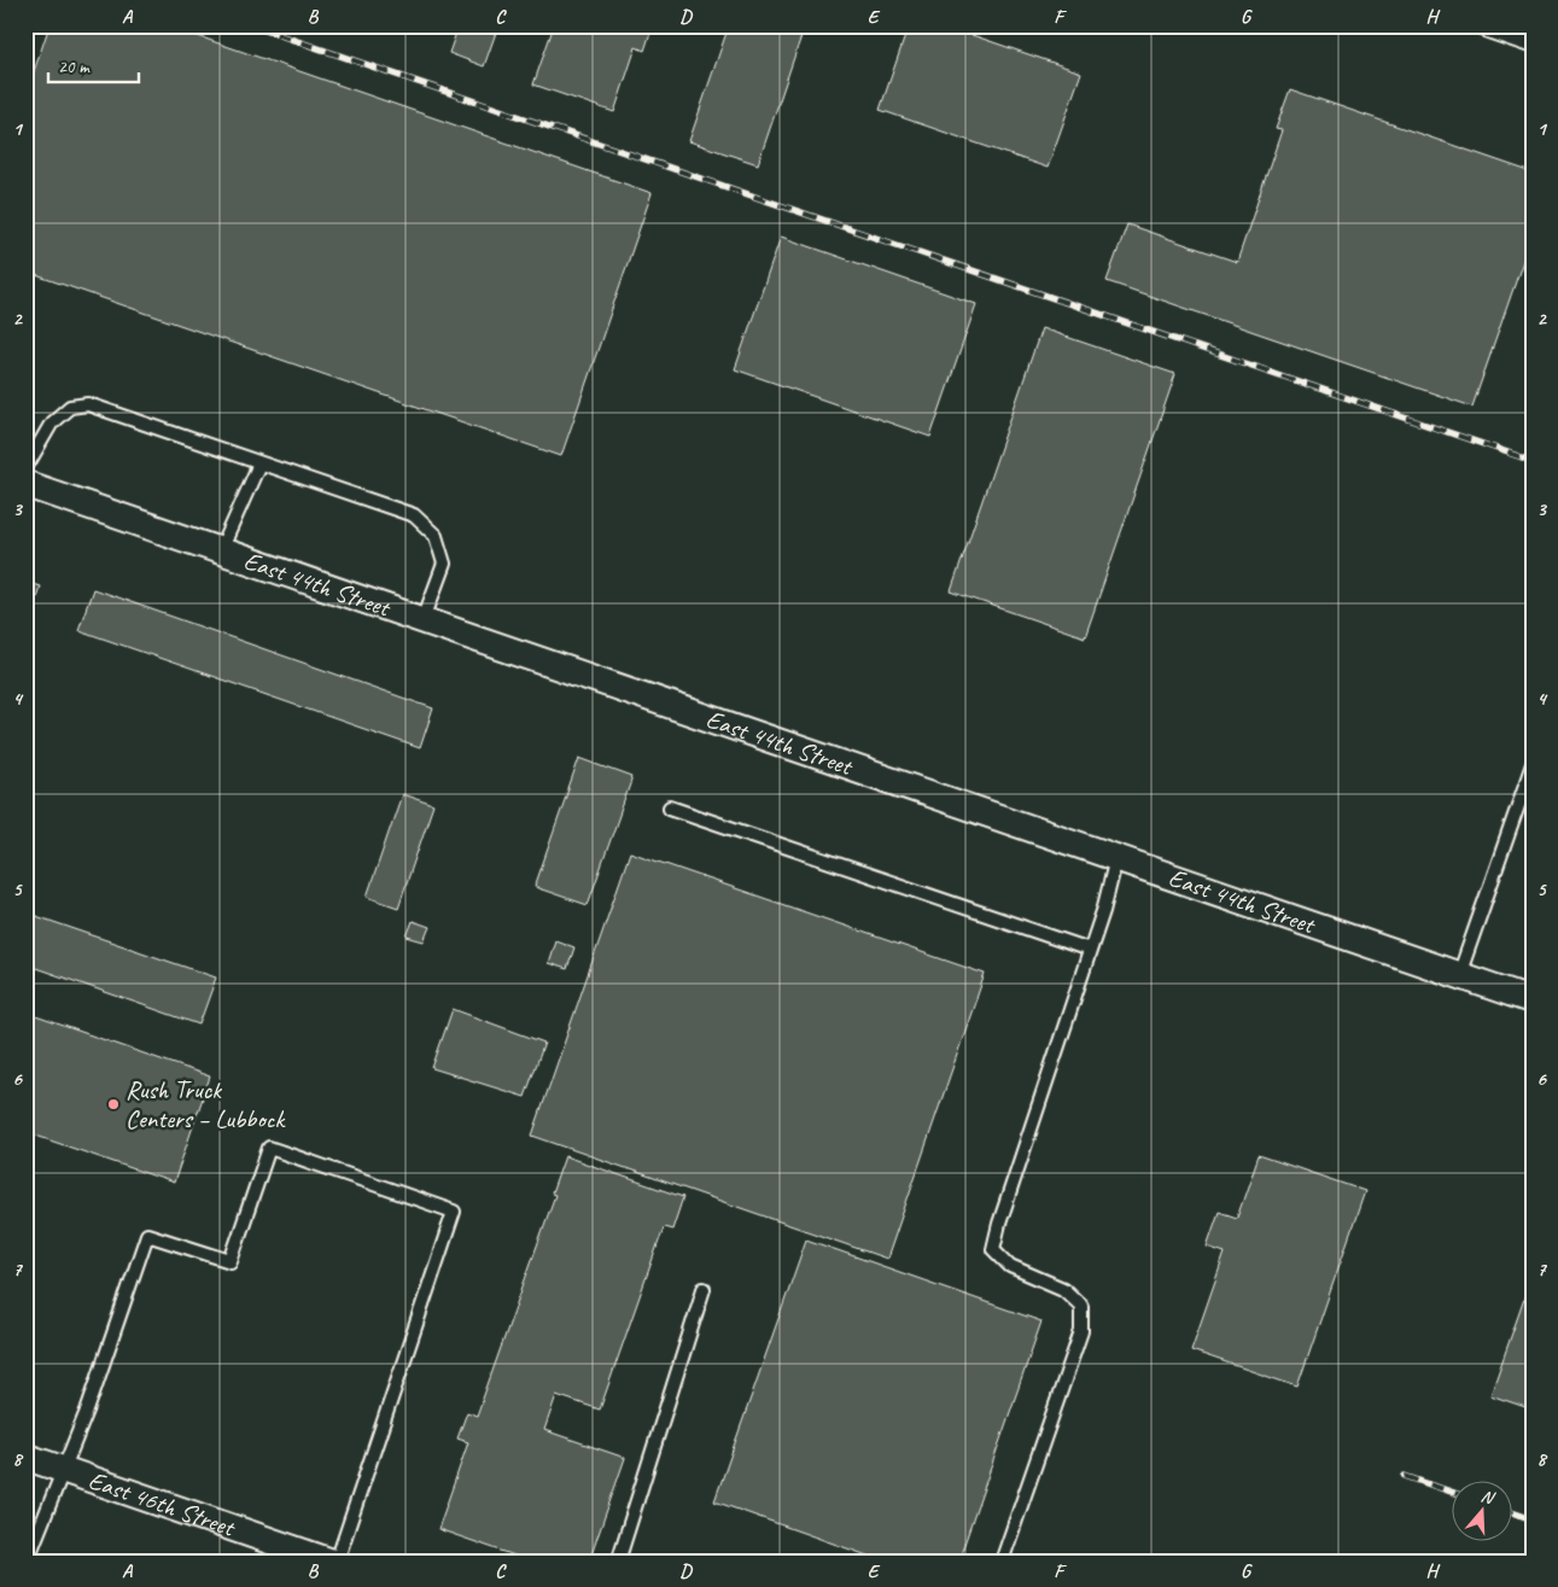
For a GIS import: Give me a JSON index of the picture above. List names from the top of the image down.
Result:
{
  "streets": {
    "street": ["East 44th Street", "East 46th Street"]
  },
  "places": ["Rush Truck Centers – Lubbock"],
  "scale_bar": "20 m",
  "north": "top",
  "grid": {
    "columns": [
      "A",
      "B",
      "C",
      "D",
      "E",
      "F",
      "G",
      "H"
    ],
    "rows": [
      "1",
      "2",
      "3",
      "4",
      "5",
      "6",
      "7",
      "8"
    ]
  }
}
